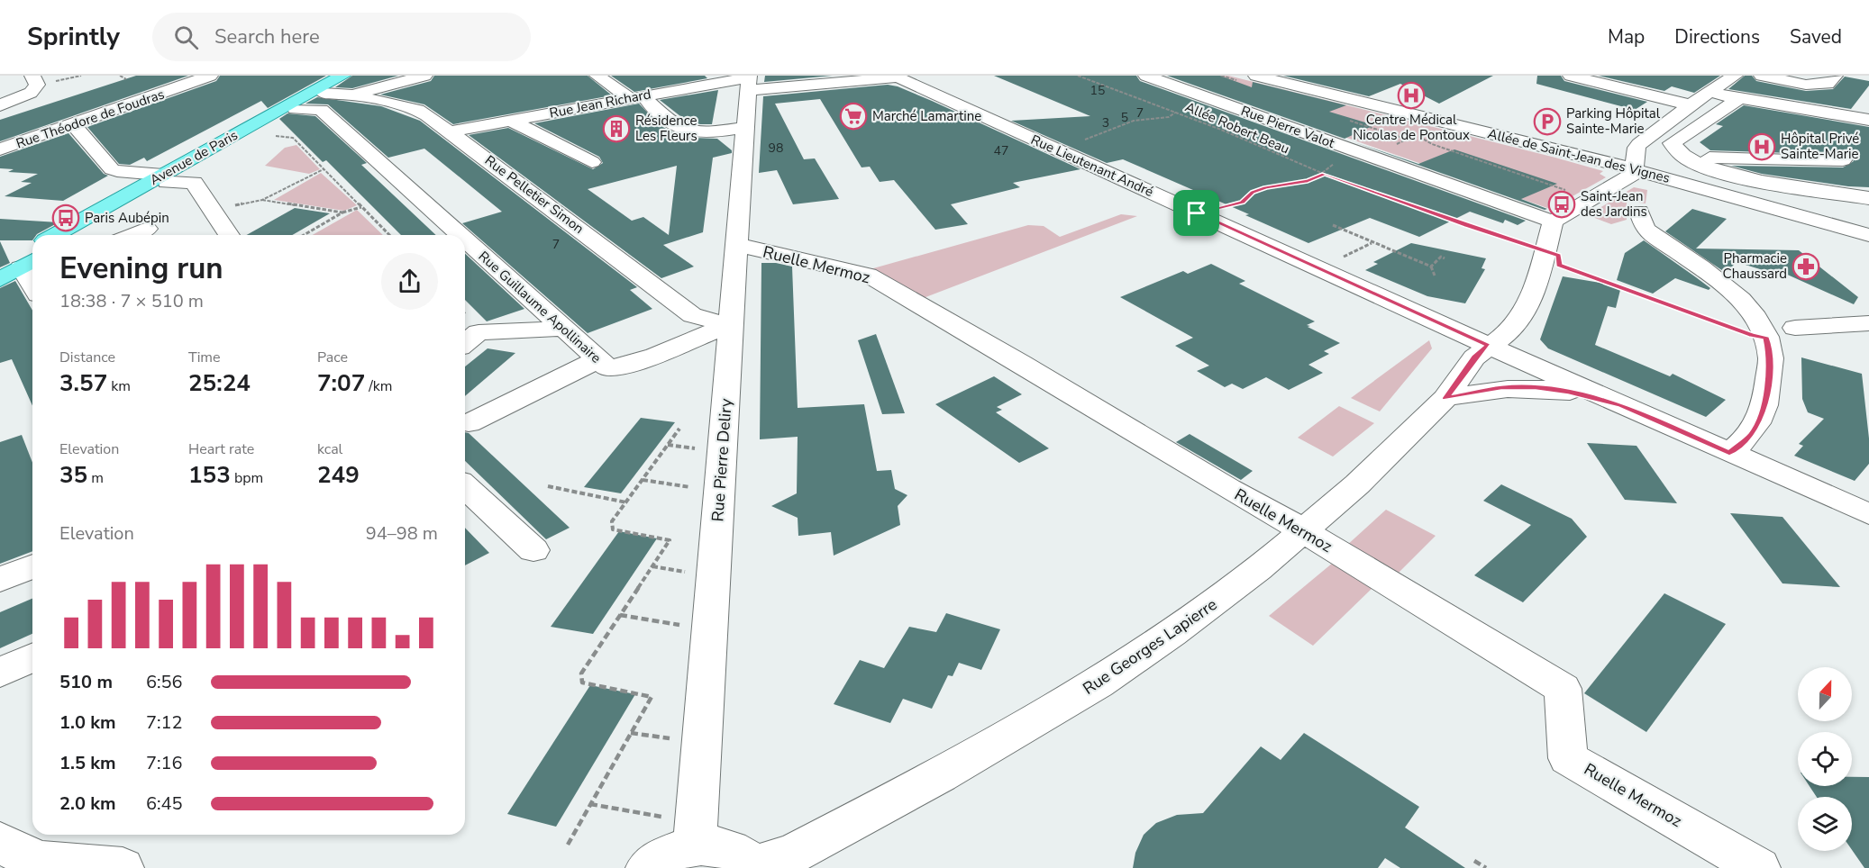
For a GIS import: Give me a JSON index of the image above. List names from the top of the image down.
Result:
{
  "streets": {
    "main road": ["Avenue de Paris"],
    "street": [
      "Rue Jean Richard",
      "Rue Théodore de Foudras",
      "Rue Pierre Valot",
      "Allée de Saint-Jean des Vignes",
      "Rue Lieutenant André",
      "Rue Pelletier Simon",
      "Ruelle Mermoz",
      "Rue Guillaume Apollinaire",
      "Rue Pierre Deliry",
      "Rue Georges Lapierre"
    ],
    "path": ["Allée Robert Beau"]
  },
  "crossings": [
    ["Rue Jean Richard", "Rue Lieutenant André"],
    ["Rue Jean Richard", "Rue Pelletier Simon"],
    ["Rue Jean Richard", "Rue Pierre Deliry"],
    ["Rue Pierre Valot", "Rue Georges Lapierre"],
    ["Allée Robert Beau", "Rue Georges Lapierre"],
    ["Rue Lieutenant André", "Rue Pierre Deliry"],
    ["Rue Lieutenant André", "Rue Georges Lapierre"],
    ["Rue Pelletier Simon", "Rue Guillaume Apollinaire"],
    ["Rue Pelletier Simon", "Rue Pierre Deliry"],
    ["Ruelle Mermoz", "Rue Pierre Deliry"],
    ["Ruelle Mermoz", "Rue Georges Lapierre"],
    ["Rue Guillaume Apollinaire", "Rue Pierre Deliry"]
  ],
  "places": {
    "hospital": ["Centre Médical Nicolas de Pontoux", "Hôpital Privé Sainte-Marie"],
    "supermarket": ["Marché Lamartine"],
    "parking": ["Parking Hôpital Sainte-Marie"],
    "building": ["Résidence Les Fleurs"],
    "bus stop": ["Saint-Jean des Jardins", "Paris Aubépin"],
    "pharmacy": ["Pharmacie Chaussard"]
  },
  "house_numbers": [
    "15",
    "7",
    "5",
    "3",
    "98",
    "47",
    "7"
  ],
  "north": "top",
  "page": {
    "header": "Sprintly",
    "search": "Search here",
    "nav": ["Map", "Directions", "Saved"],
    "heading": ["Evening run", "18:38 · 7 × 510 m"],
    "stats": [
      ["Distance", "3.57 km"],
      ["Time", "25:24"],
      ["Pace", "7:07 /km"],
      ["Elevation", "35 m"],
      ["Heart rate", "153 bpm"],
      ["kcal", "249"]
    ],
    "chart": ["Elevation", "94–98 m"],
    "list": [
      {
        "name": "510 m",
        "note": "6:56"
      },
      {
        "name": "1.0 km",
        "note": "7:12"
      },
      {
        "name": "1.5 km",
        "note": "7:16"
      },
      {
        "name": "2.0 km",
        "note": "6:45"
      }
    ]
  }
}
